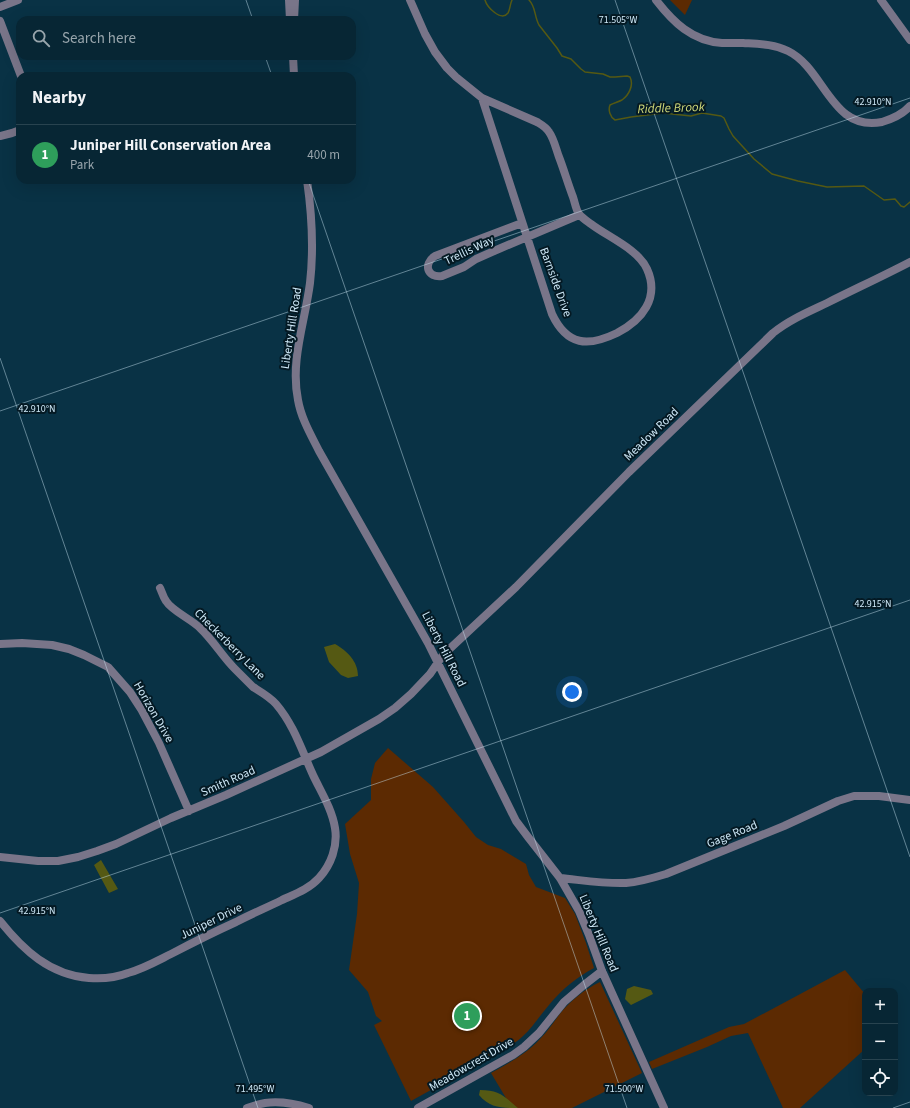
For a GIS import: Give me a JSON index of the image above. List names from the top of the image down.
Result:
{
  "streets": {
    "street": [
      "Trellis Way",
      "Barnside Drive",
      "Liberty Hill Road",
      "Meadow Road",
      "Checkerberry Lane",
      "Horizon Drive",
      "Smith Road",
      "Gage Road",
      "Juniper Drive",
      "Meadowcrest Drive"
    ]
  },
  "crossings": [
    ["Trellis Way", "Barnside Drive"],
    ["Liberty Hill Road", "Meadow Road"],
    ["Liberty Hill Road", "Smith Road"],
    ["Liberty Hill Road", "Gage Road"],
    ["Liberty Hill Road", "Meadowcrest Drive"],
    ["Meadow Road", "Smith Road"],
    ["Checkerberry Lane", "Smith Road"],
    ["Checkerberry Lane", "Juniper Drive"],
    ["Horizon Drive", "Smith Road"],
    ["Smith Road", "Juniper Drive"]
  ],
  "water": ["Riddle Brook"],
  "page": {
    "search": "Search here",
    "heading": "Nearby",
    "list": [
      {
        "mark": "1",
        "name": "Juniper Hill Conservation Area",
        "note": "Park",
        "value": "400 m"
      }
    ],
    "map_buttons": ["+", "−"],
    "pins": "1"
  },
  "coordinates": [
    "71.505°W",
    "42.910°N",
    "42.915°N",
    "71.495°W",
    "71.500°W"
  ]
}
